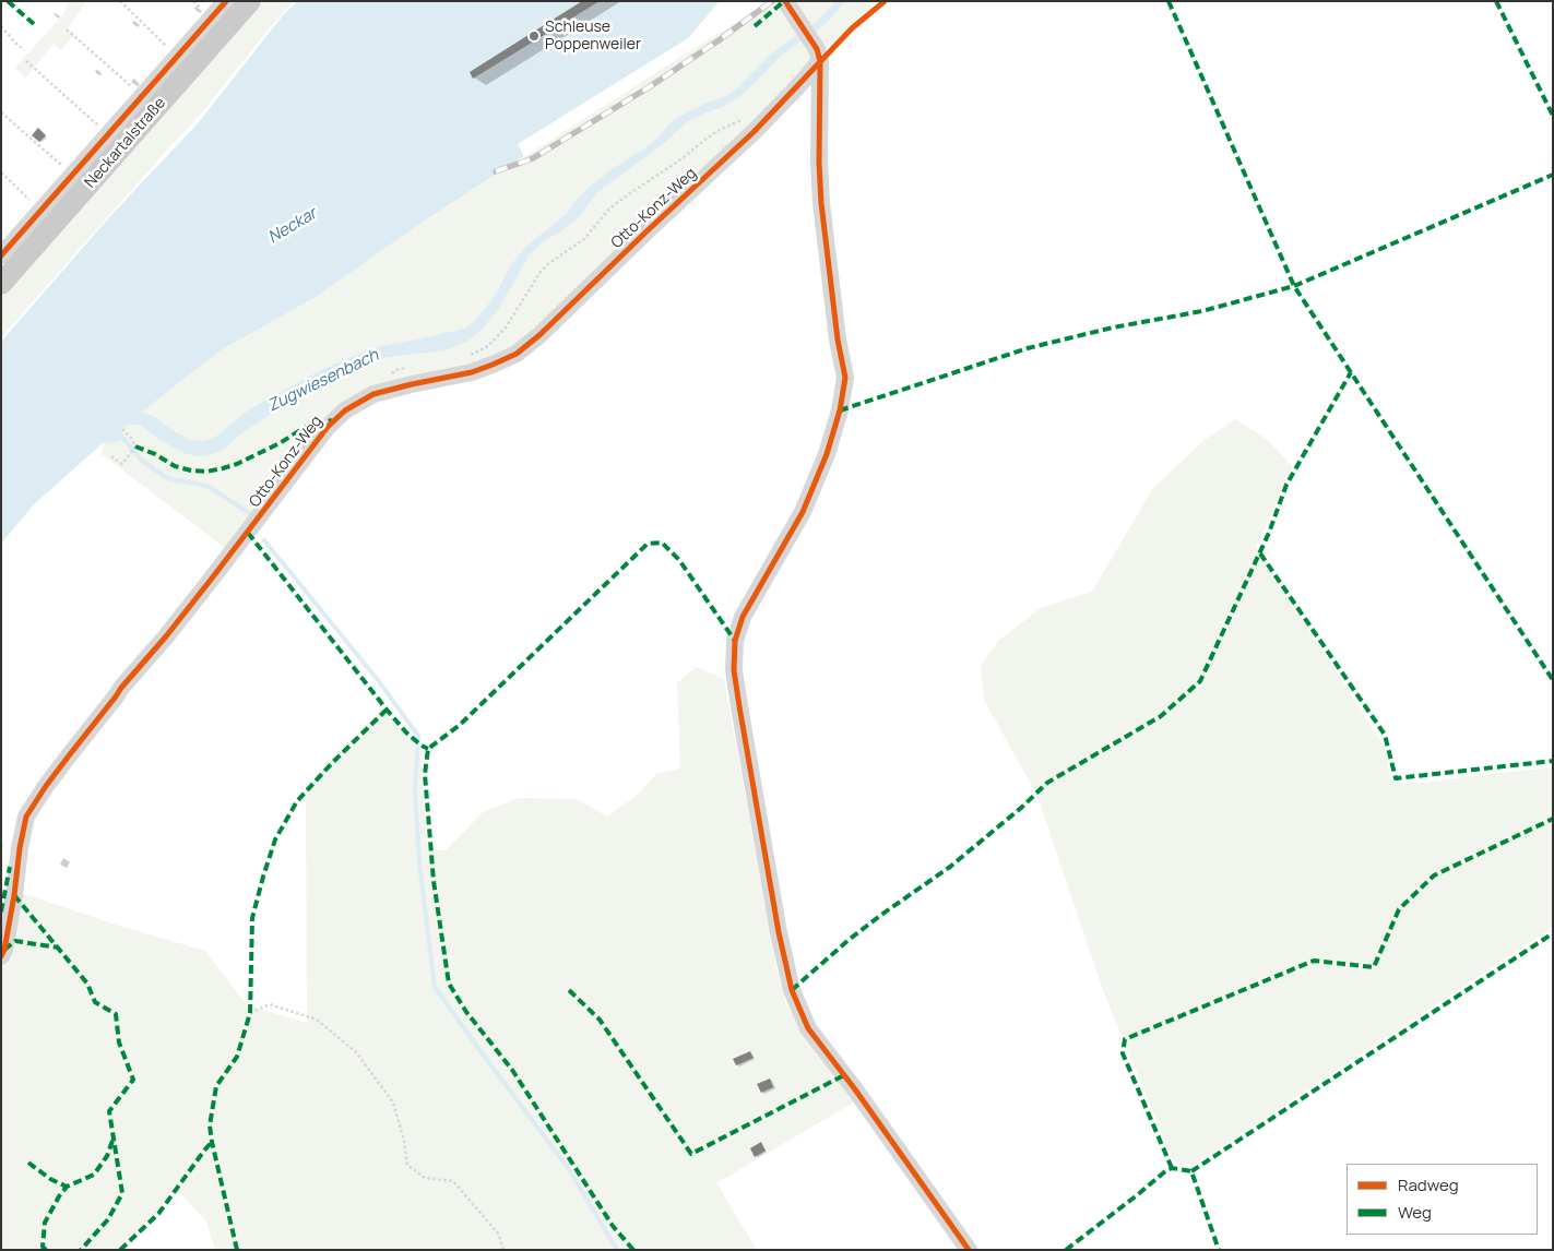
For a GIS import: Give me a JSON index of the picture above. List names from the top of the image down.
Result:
{
  "streets": {
    "main road": ["Neckartalstraße"],
    "lane": ["Otto-Konz-Weg"]
  },
  "water": ["Neckar", "Zugwiesenbach"],
  "places": ["Schleuse Poppenweiler"],
  "legend": ["Radweg", "Weg"]
}
